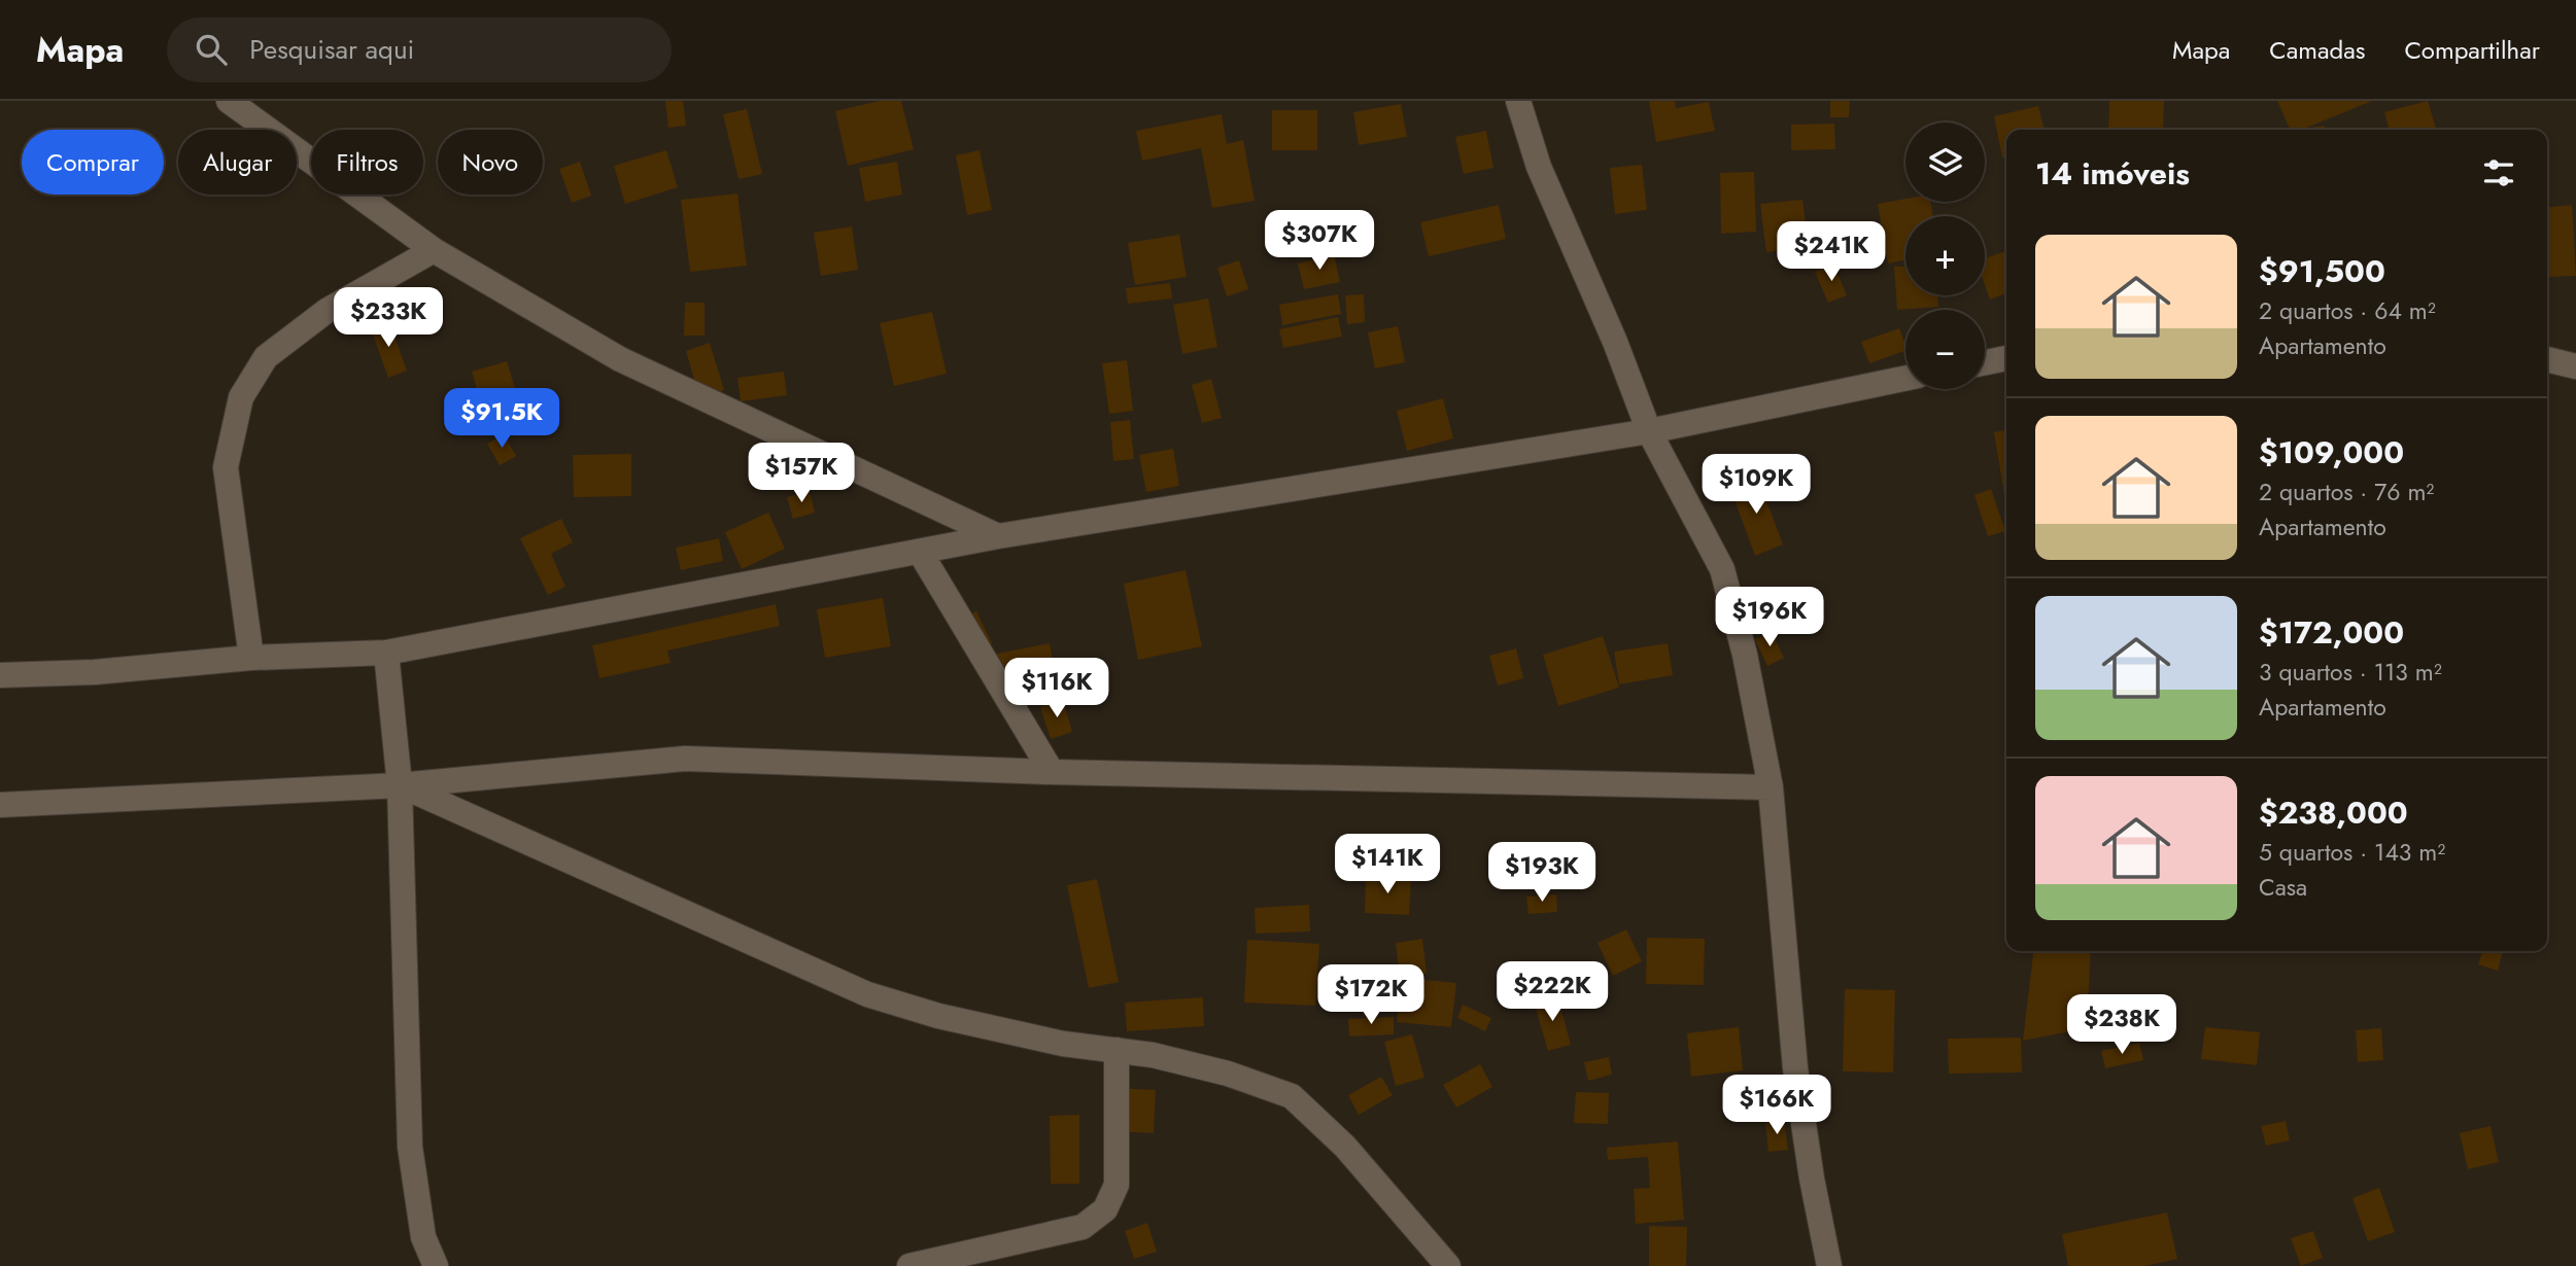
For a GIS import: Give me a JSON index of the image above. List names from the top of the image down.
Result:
{
  "page": {
    "header": "Mapa",
    "search": "Pesquisar aqui",
    "nav": ["Mapa", "Camadas", "Compartilhar"],
    "map_buttons": ["+", "−"],
    "chip": [
      "Comprar",
      "Alugar",
      "Filtros",
      "Novo"
    ],
    "heading": "14 imóveis",
    "price": [
      "$307K",
      "$241K",
      "$233K",
      "$91.5K",
      "$157K",
      "$109K",
      "$196K",
      "$116K",
      "$141K",
      "$193K",
      "$222K",
      "$172K",
      "$238K",
      "$166K"
    ],
    "list": [
      {
        "name": "$91,500",
        "note": "2 quartos · 64 m² · Apartamento"
      },
      {
        "name": "$109,000",
        "note": "2 quartos · 76 m² · Apartamento"
      },
      {
        "name": "$172,000",
        "note": "3 quartos · 113 m² · Apartamento"
      },
      {
        "name": "$238,000",
        "note": "5 quartos · 143 m² · Casa"
      }
    ]
  }
}
